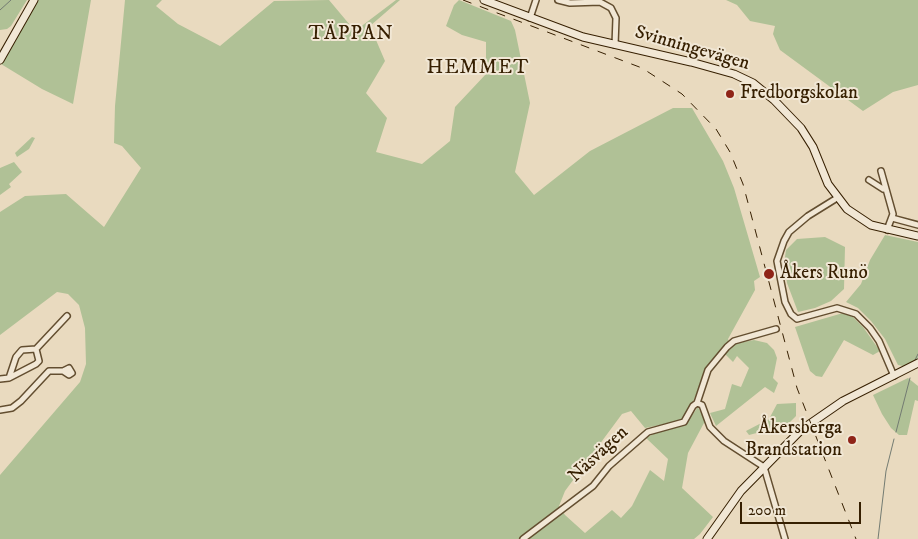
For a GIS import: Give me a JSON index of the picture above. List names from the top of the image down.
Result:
{
  "streets": {
    "main road": ["Svinningevägen"],
    "street": ["Näsvägen"]
  },
  "districts": ["TÄPPAN", "HEMMET"],
  "places": ["Fredborgskolan", "Åkers Runö", "Åkersberga Brandstation"],
  "scale_bar": "200 m"
}
